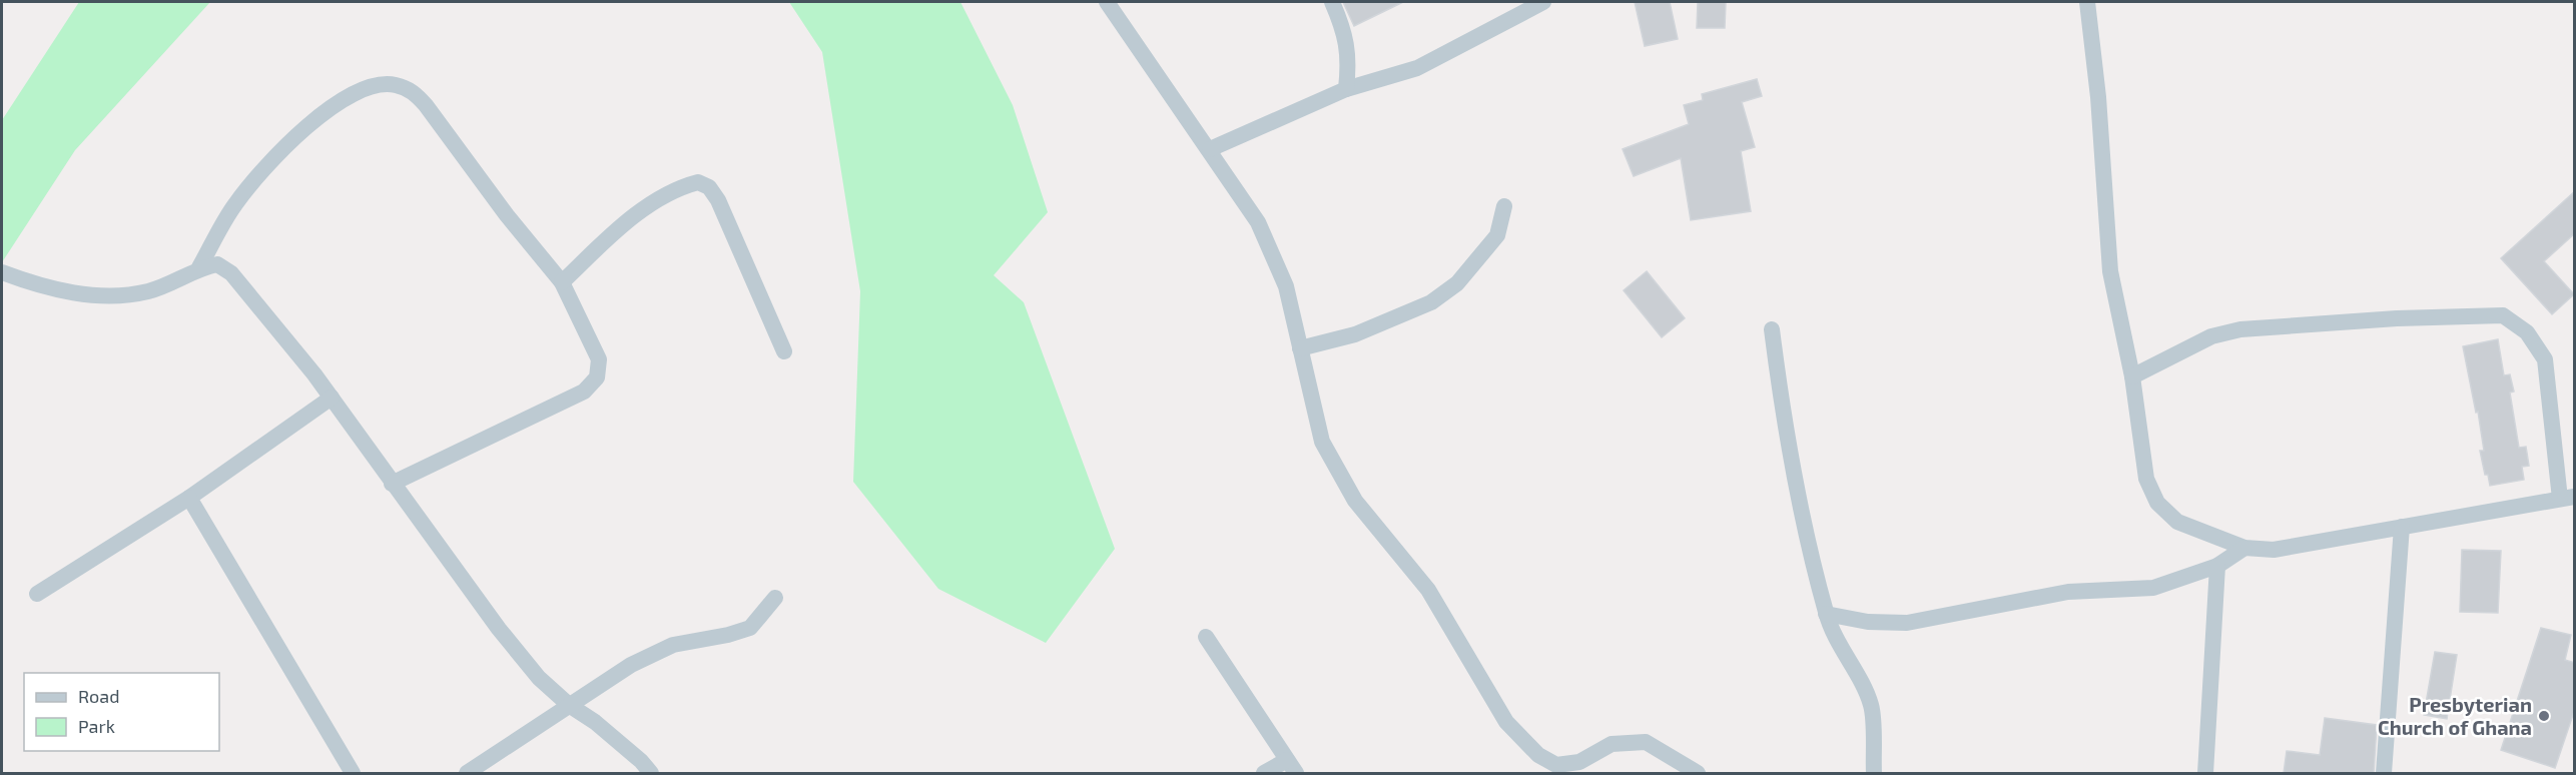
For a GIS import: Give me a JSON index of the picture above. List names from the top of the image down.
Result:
{
  "places": ["Presbyterian Church of Ghana"],
  "legend": ["Road", "Park"]
}
